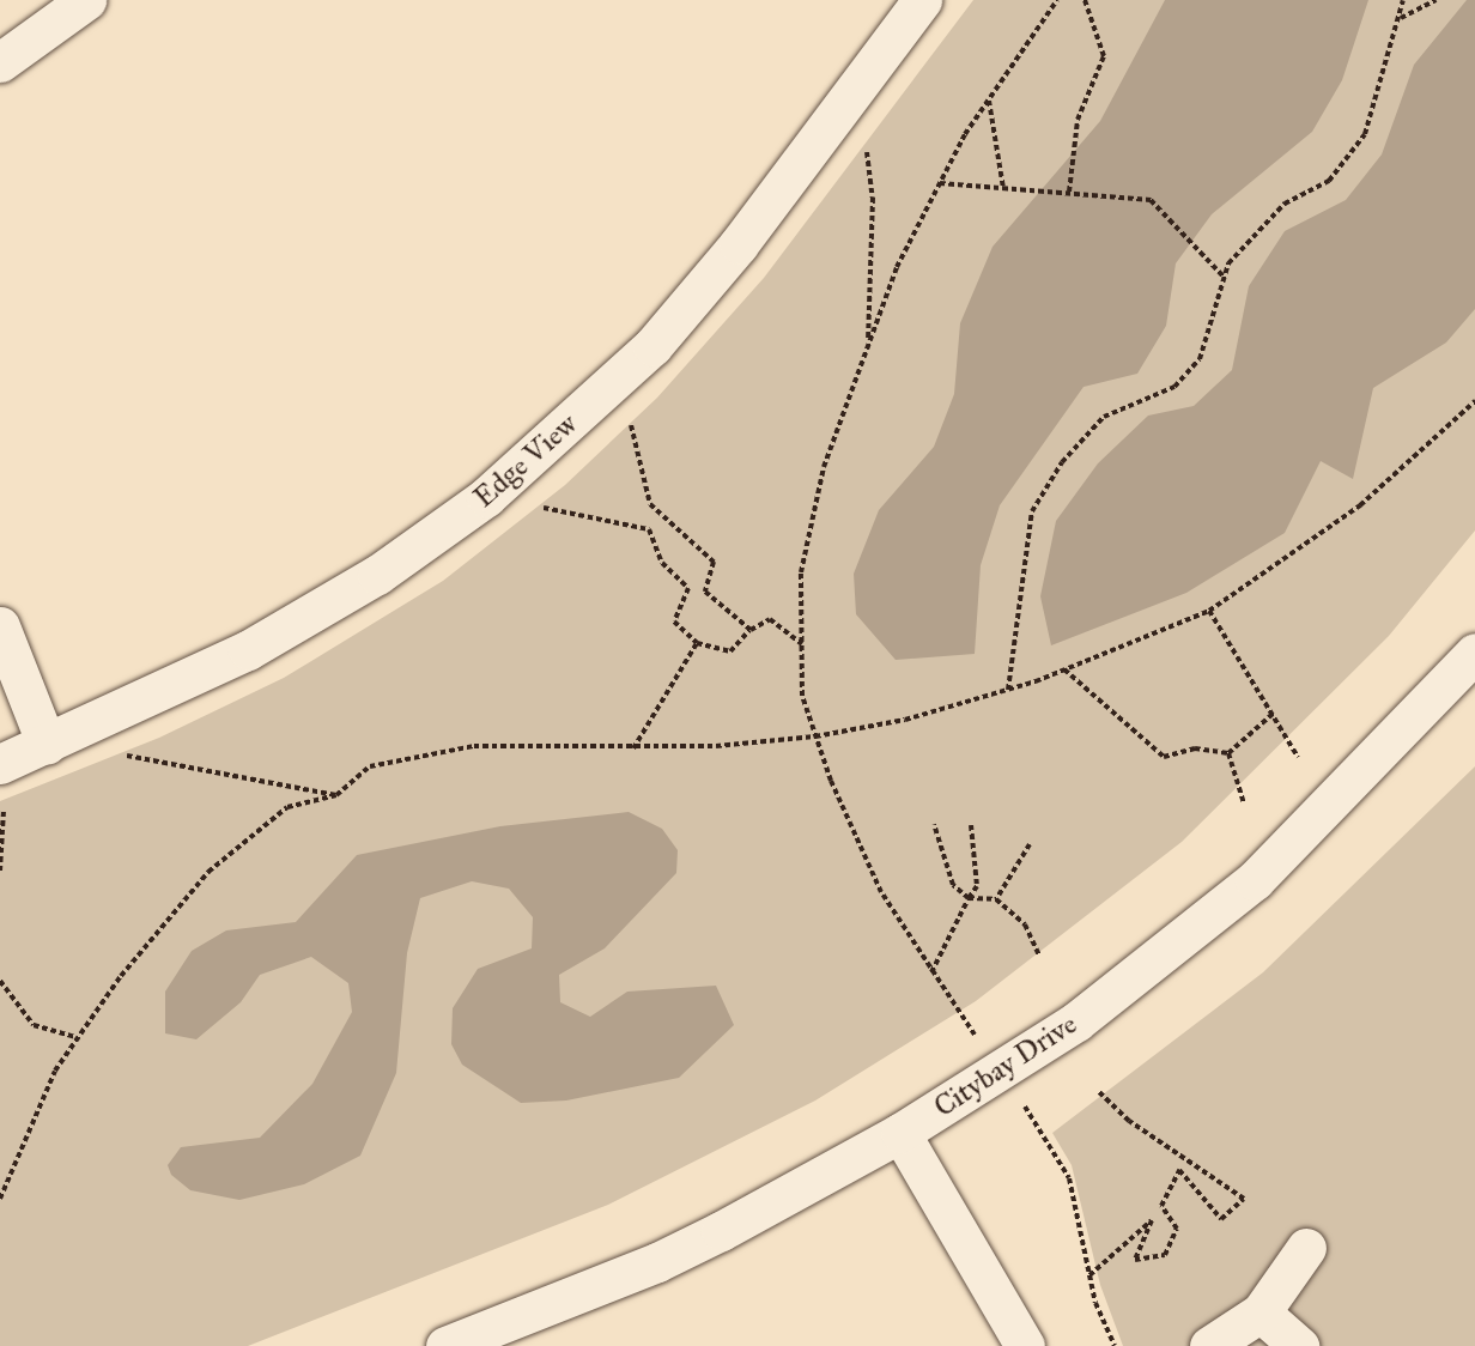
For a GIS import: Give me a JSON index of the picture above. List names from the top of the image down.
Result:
{
  "streets": {
    "street": ["Edge View", "Citybay Drive"]
  }
}
